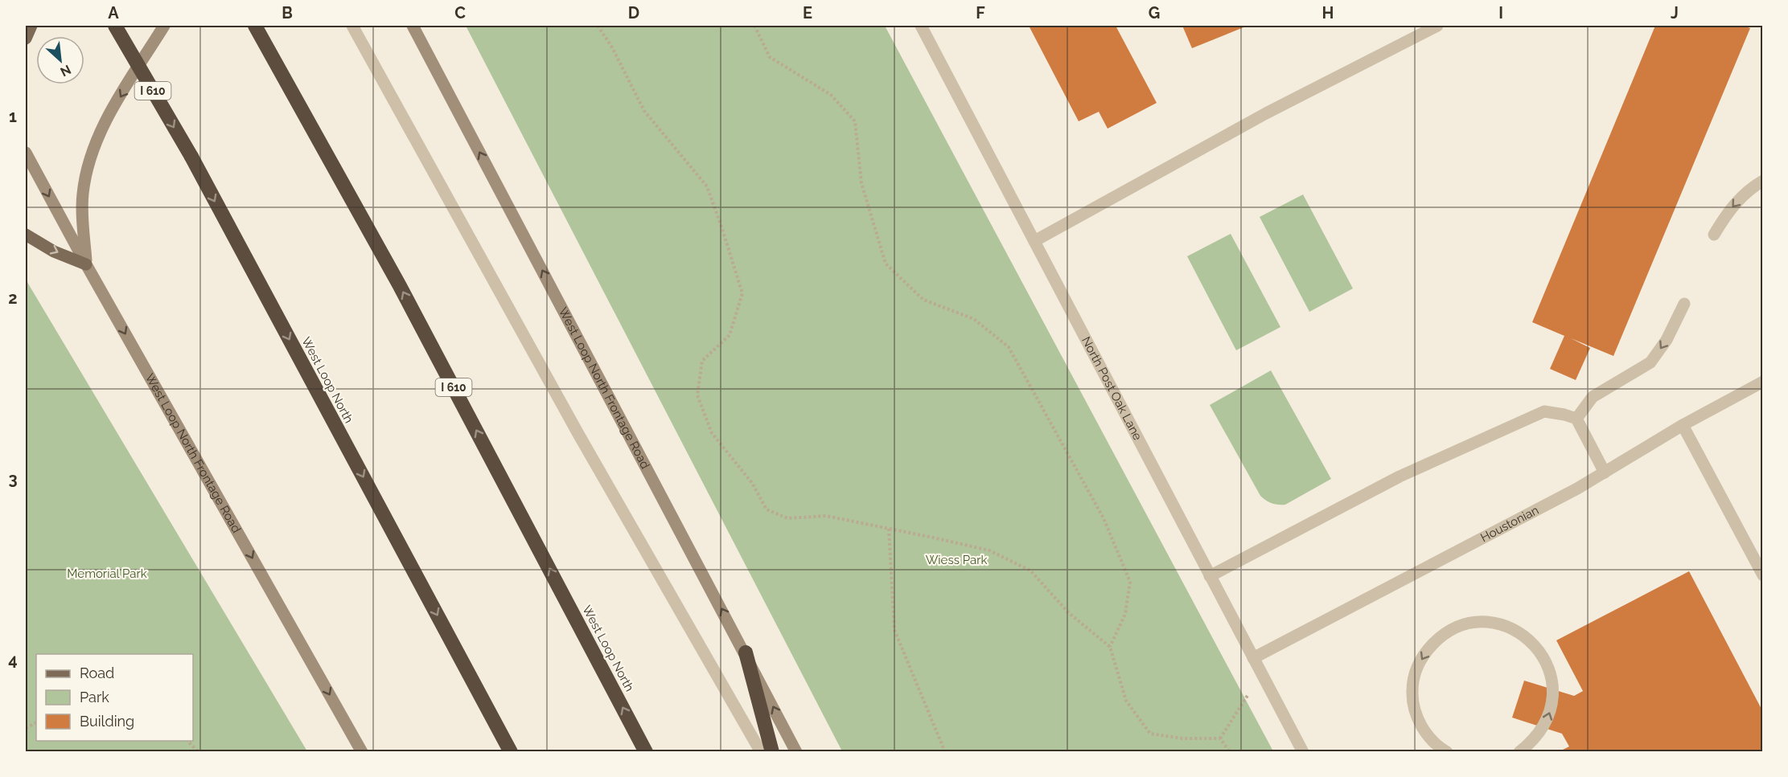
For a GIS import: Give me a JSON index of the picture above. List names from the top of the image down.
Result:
{
  "streets": {
    "highway": ["I 610", "West Loop North"],
    "main road": ["West Loop North Frontage Road"],
    "street": ["North Post Oak Lane", "Houstonian"]
  },
  "crossings": [
    ["North Post Oak Lane", "Houstonian"]
  ],
  "parks": ["Wiess Park", "Memorial Park"],
  "legend": ["Road", "Park", "Building"],
  "north": "bottom right",
  "grid": {
    "columns": [
      "A",
      "B",
      "C",
      "D",
      "E",
      "F",
      "G",
      "H",
      "I",
      "J"
    ],
    "rows": [
      "1",
      "2",
      "3",
      "4"
    ]
  }
}
